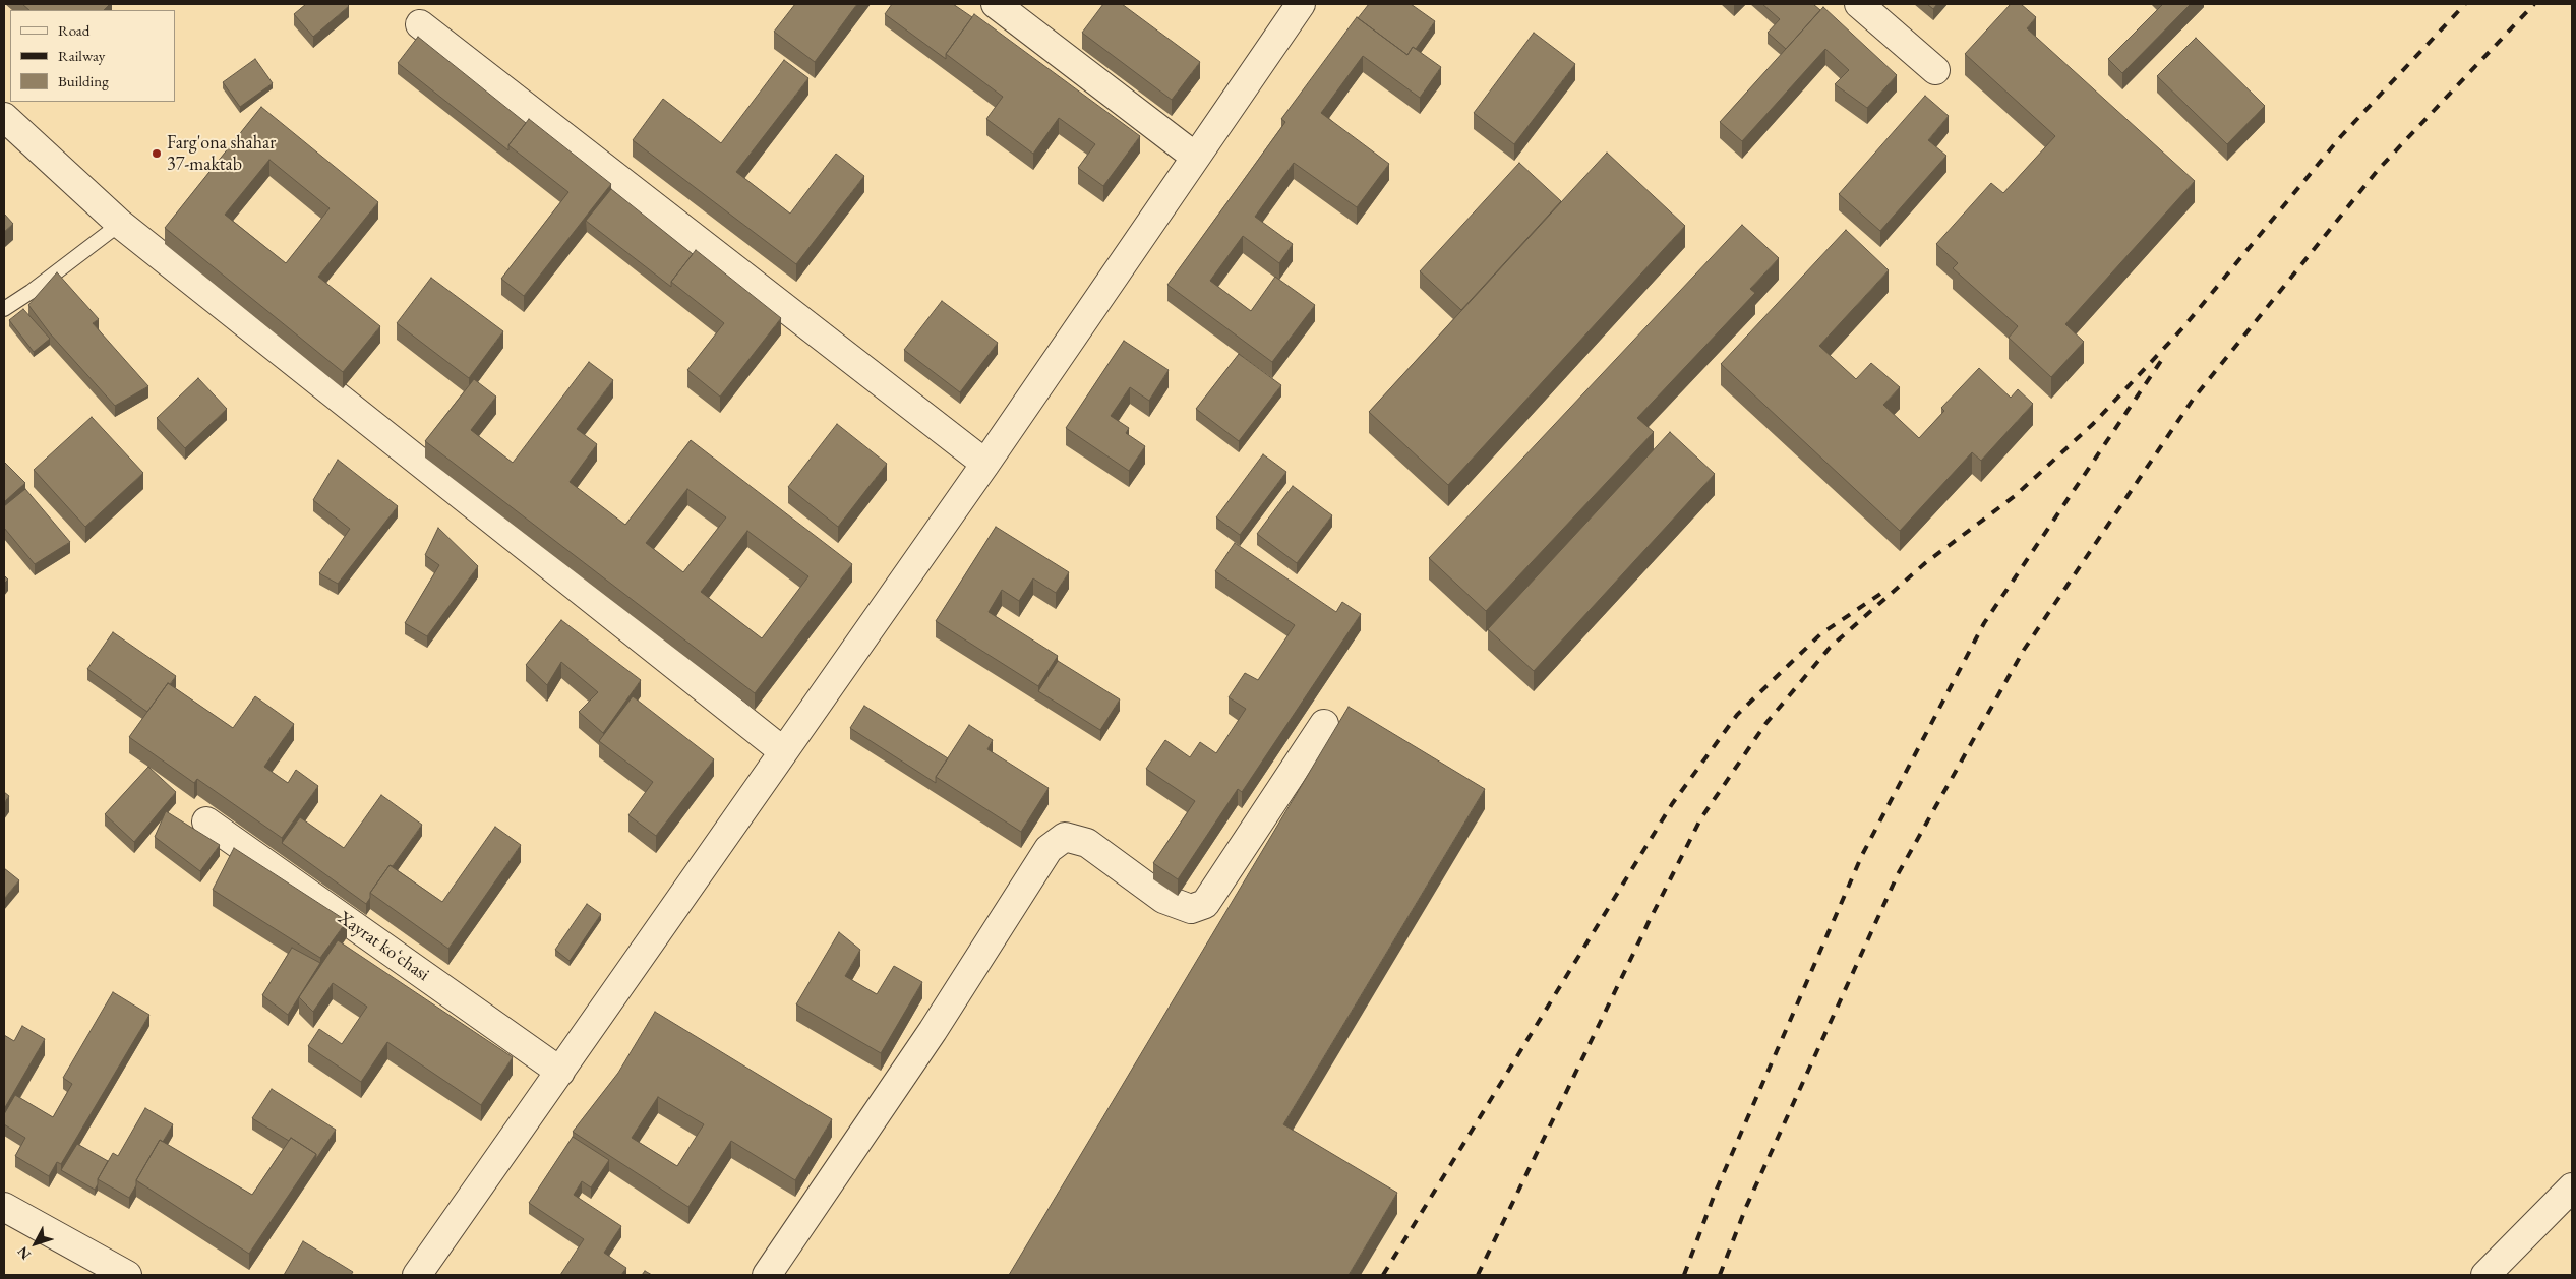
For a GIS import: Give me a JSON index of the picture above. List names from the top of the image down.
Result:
{
  "streets": {
    "street": ["Xayrat koʻchasi"]
  },
  "places": ["Farg'ona shahar 37-maktab"],
  "legend": ["Road", "Railway", "Building"],
  "north": "bottom left"
}
